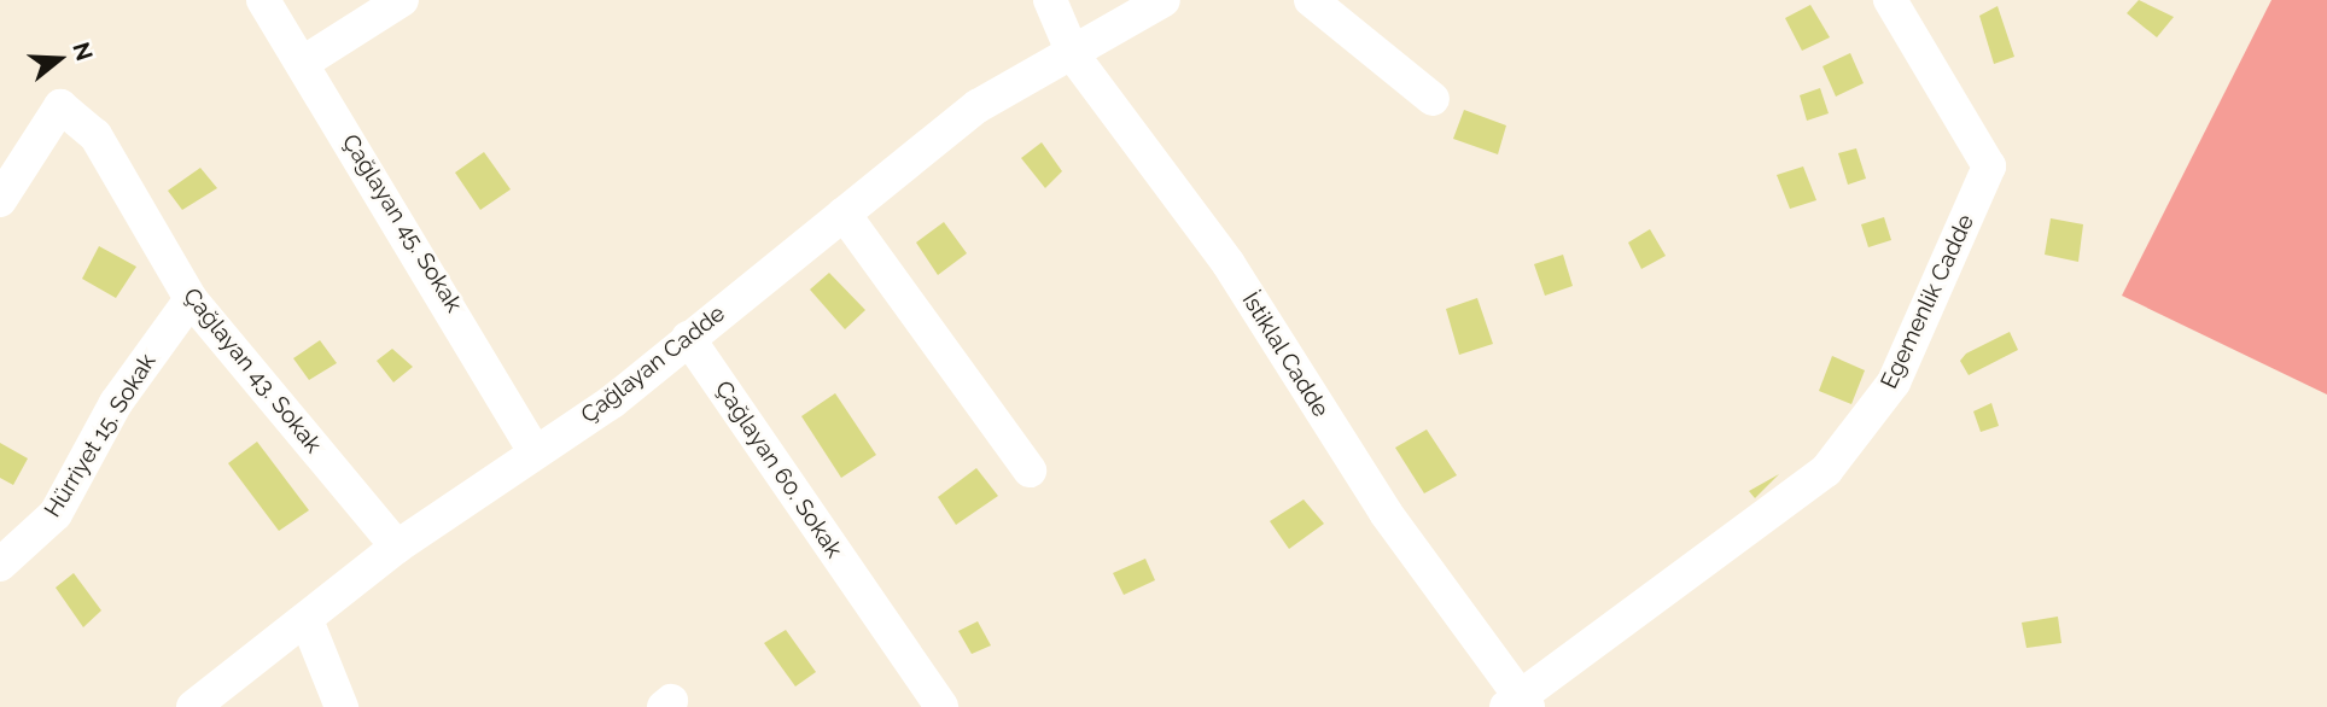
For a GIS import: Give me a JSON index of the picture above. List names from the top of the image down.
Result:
{
  "streets": {
    "street": [
      "Çağlayan 45. Sokak",
      "Egemenlik Cadde",
      "İstiklal Cadde",
      "Çağlayan Cadde",
      "Çağlayan 43. Sokak",
      "Hürriyet 15. Sokak",
      "Çağlayan 60. Sokak"
    ]
  },
  "crossings": [
    ["Çağlayan 45. Sokak", "Çağlayan Cadde"],
    ["Egemenlik Cadde", "İstiklal Cadde"],
    ["İstiklal Cadde", "Çağlayan Cadde"],
    ["Çağlayan Cadde", "Çağlayan 43. Sokak"],
    ["Çağlayan Cadde", "Çağlayan 60. Sokak"],
    ["Çağlayan 43. Sokak", "Hürriyet 15. Sokak"]
  ],
  "north": "right"
}
